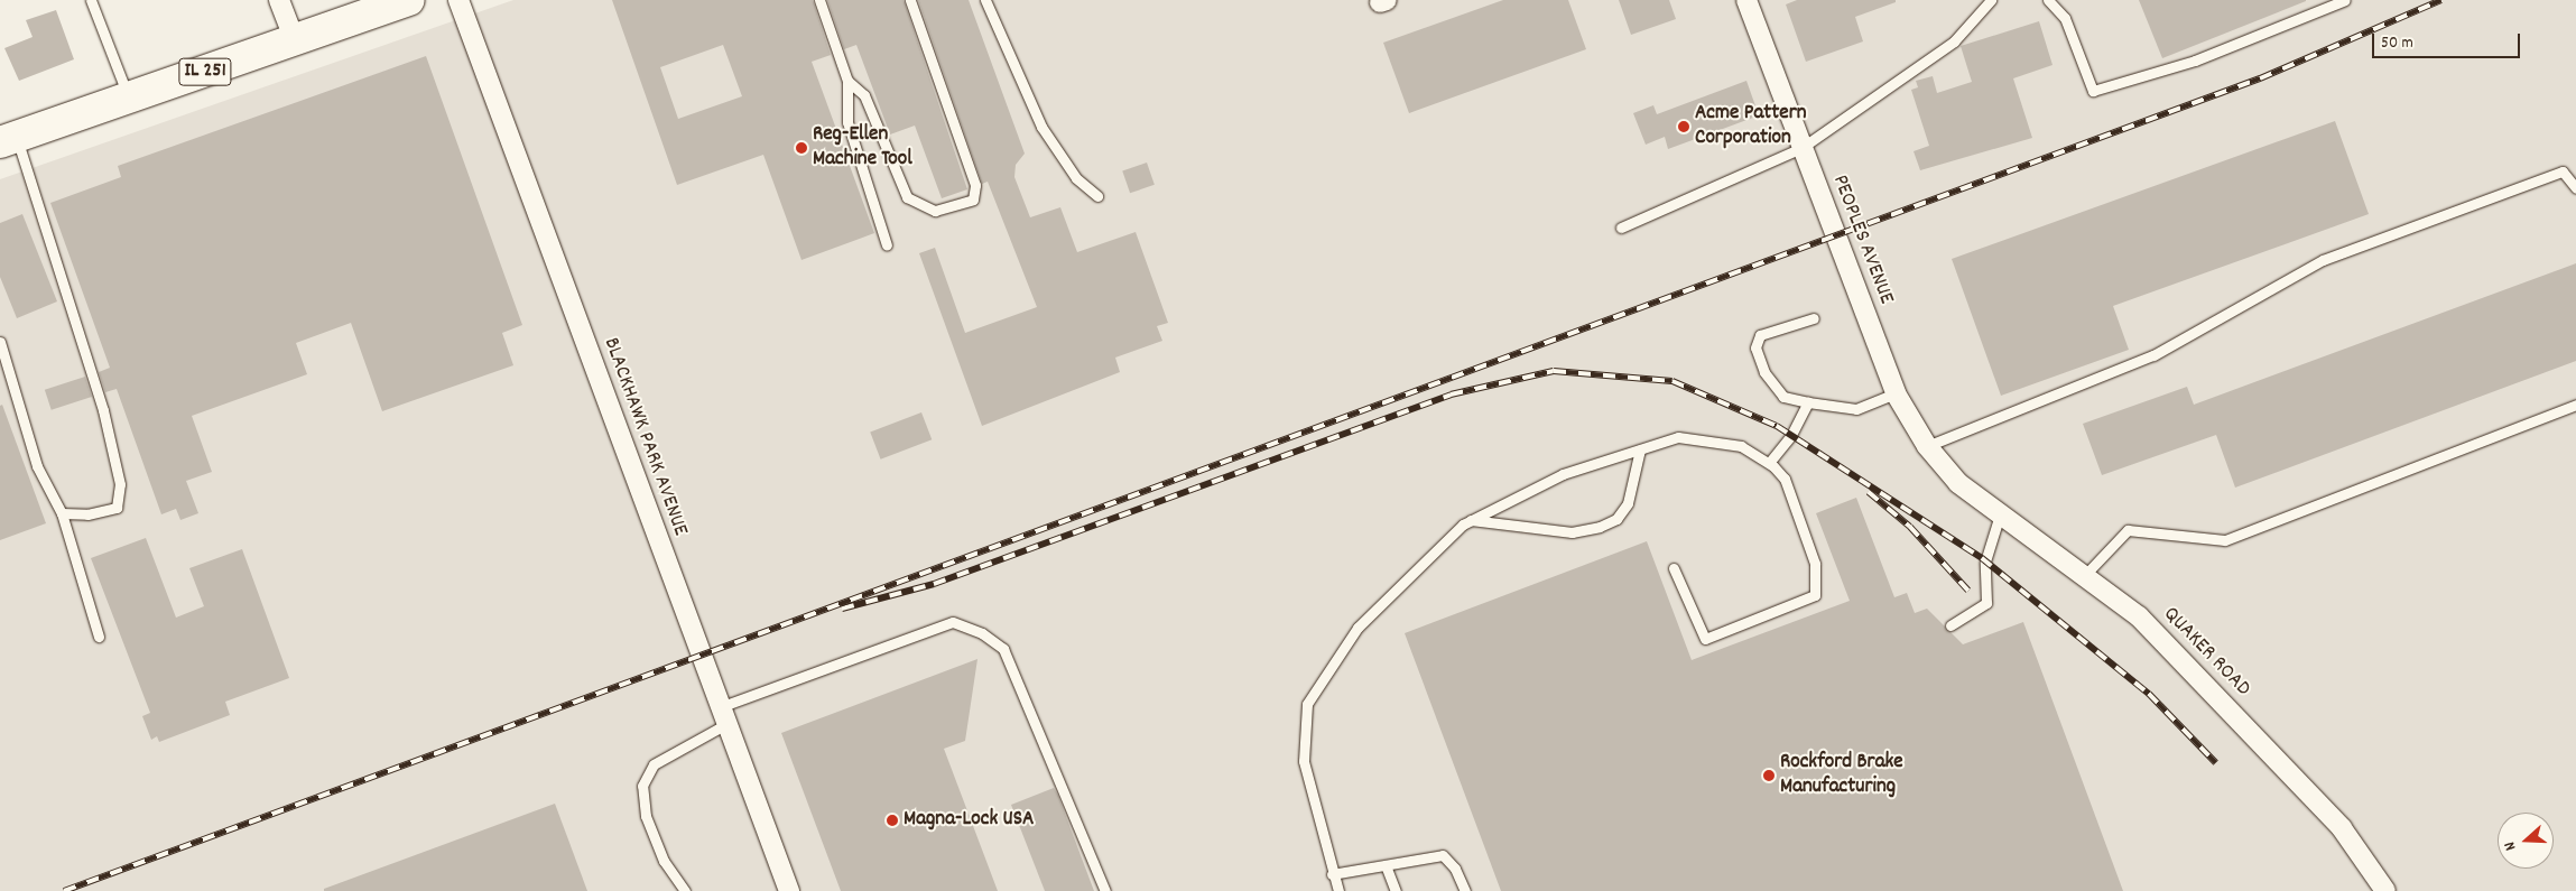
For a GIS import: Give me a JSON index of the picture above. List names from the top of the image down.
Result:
{
  "streets": {
    "main road": ["IL 251"],
    "street": ["PEOPLES AVENUE", "BLACKHAWK PARK AVENUE", "QUAKER ROAD"]
  },
  "crossings": [
    ["PEOPLES AVENUE", "QUAKER ROAD"]
  ],
  "places": [
    "Acme Pattern Corporation",
    "Reg-Ellen Machine Tool",
    "Rockford Brake Manufacturing",
    "Magna-Lock USA"
  ],
  "scale_bar": "50 m",
  "north": "left"
}
